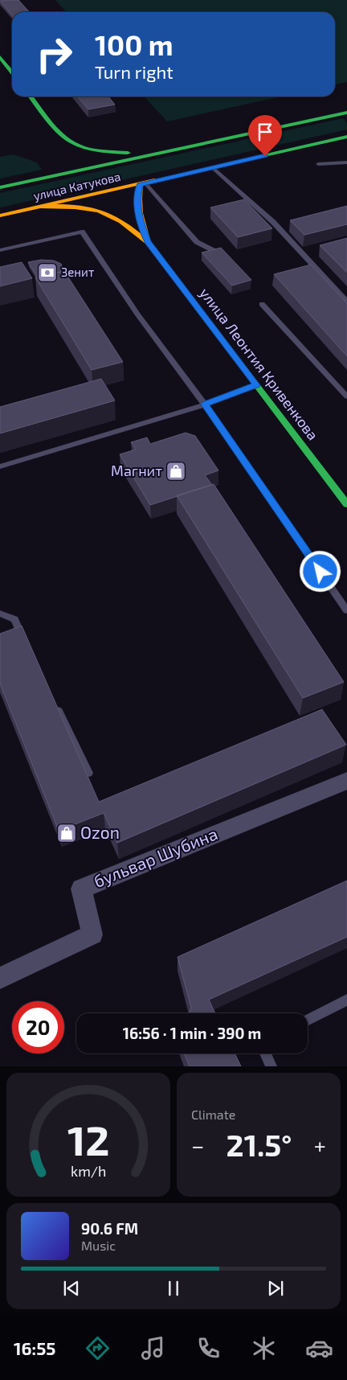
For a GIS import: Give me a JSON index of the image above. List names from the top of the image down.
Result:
{
  "streets": {
    "main road": ["улица Катукова", "улица Леонтия Кривенкова"],
    "street": ["бульвар Шубина"]
  },
  "places": {
    "bank": ["Зенит"],
    "shop": ["Магнит", "Ozon"]
  },
  "page": {
    "turn": ["100 m", "Turn right"],
    "limit": "20",
    "trip": "16:56 · 1 min · 390 m",
    "tile": "Climate",
    "heat": ["−", "21.5°", "+"],
    "song": ["90.6 FM", "Music"],
    "tabs": "16:55",
    "gauge": ["12", "km/h"]
  }
}
